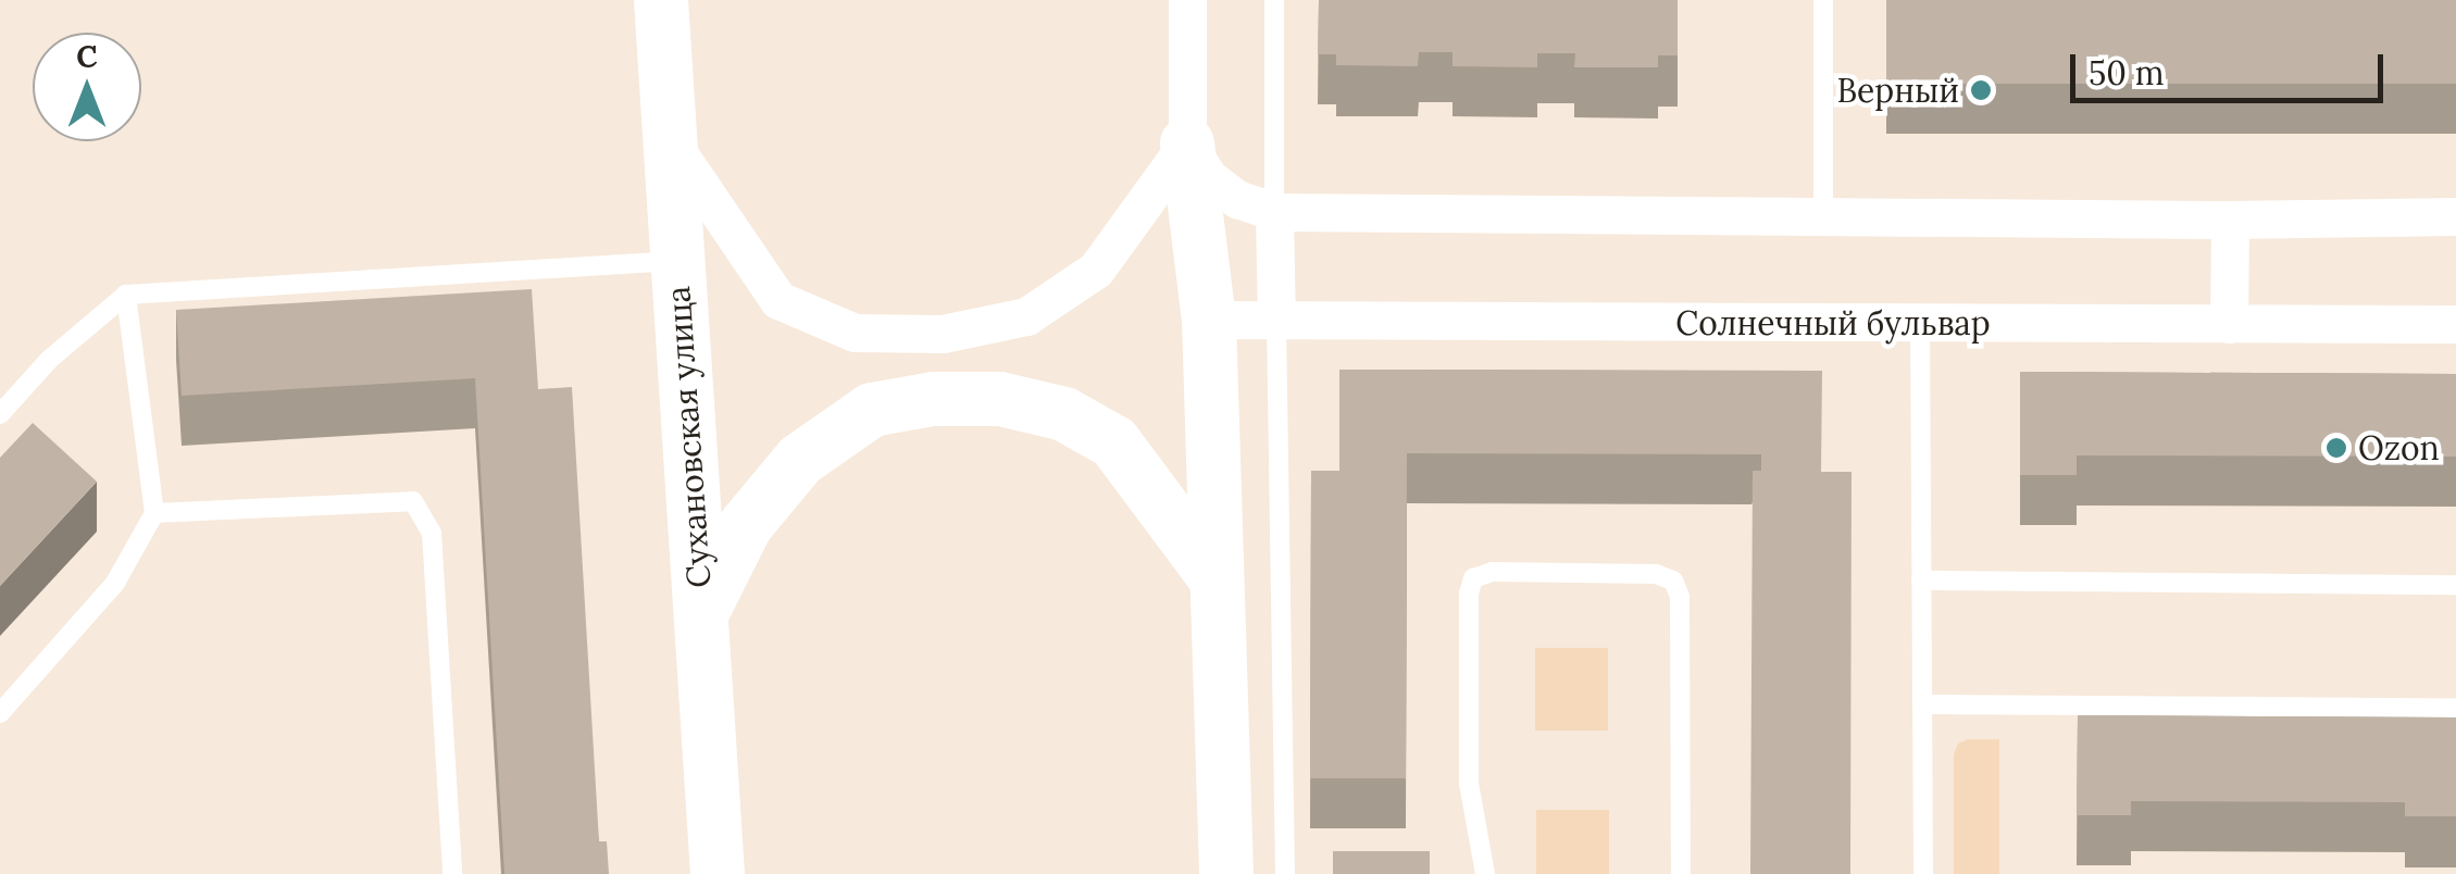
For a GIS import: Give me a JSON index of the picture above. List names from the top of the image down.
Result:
{
  "streets": {
    "street": ["Солнечный бульвар", "Сухановская улица"]
  },
  "places": ["Верный", "Ozon"],
  "scale_bar": "50 m",
  "north": "top"
}
